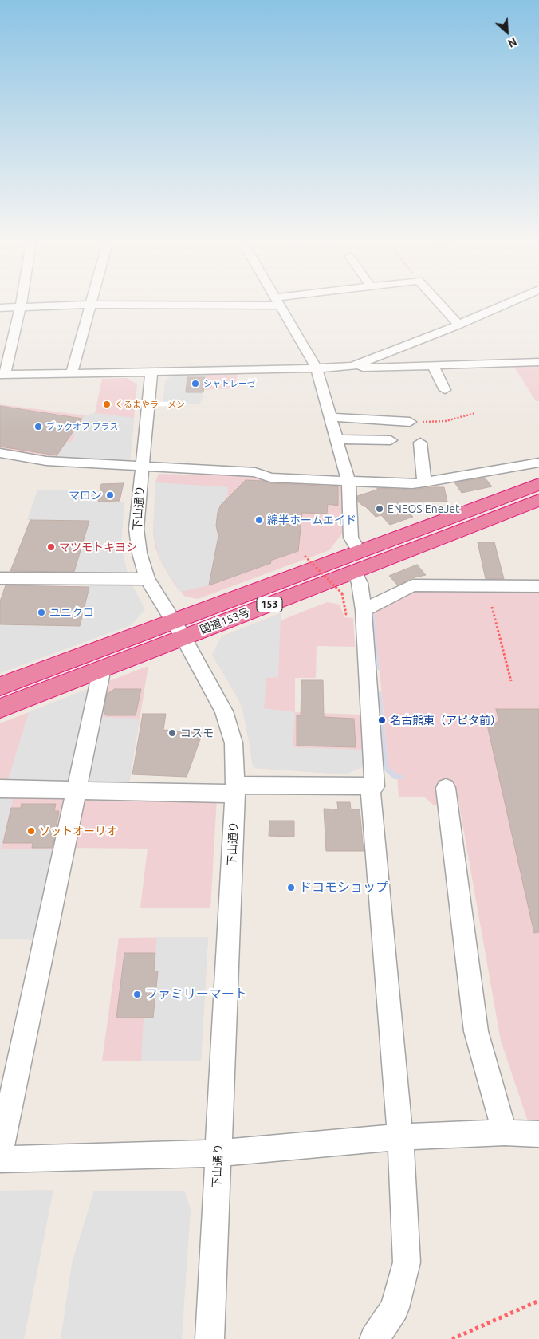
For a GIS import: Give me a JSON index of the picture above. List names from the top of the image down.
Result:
{
  "streets": {
    "highway": ["153", "国道153号"],
    "street": ["下山通り"]
  },
  "crossings": [
    ["下山通り", "国道153号"]
  ],
  "places": [
    "シャトレーゼ",
    "くるまやラーメン",
    "ブックオフ プラス",
    "マロン",
    "ENEOS EneJet",
    "綿半ホームエイド",
    "マツモトキヨシ",
    "ユニクロ",
    "名古熊東（アピタ前）",
    "コスモ",
    "ソットオーリオ",
    "ドコモショップ",
    "ファミリーマート"
  ],
  "north": "bottom right"
}
